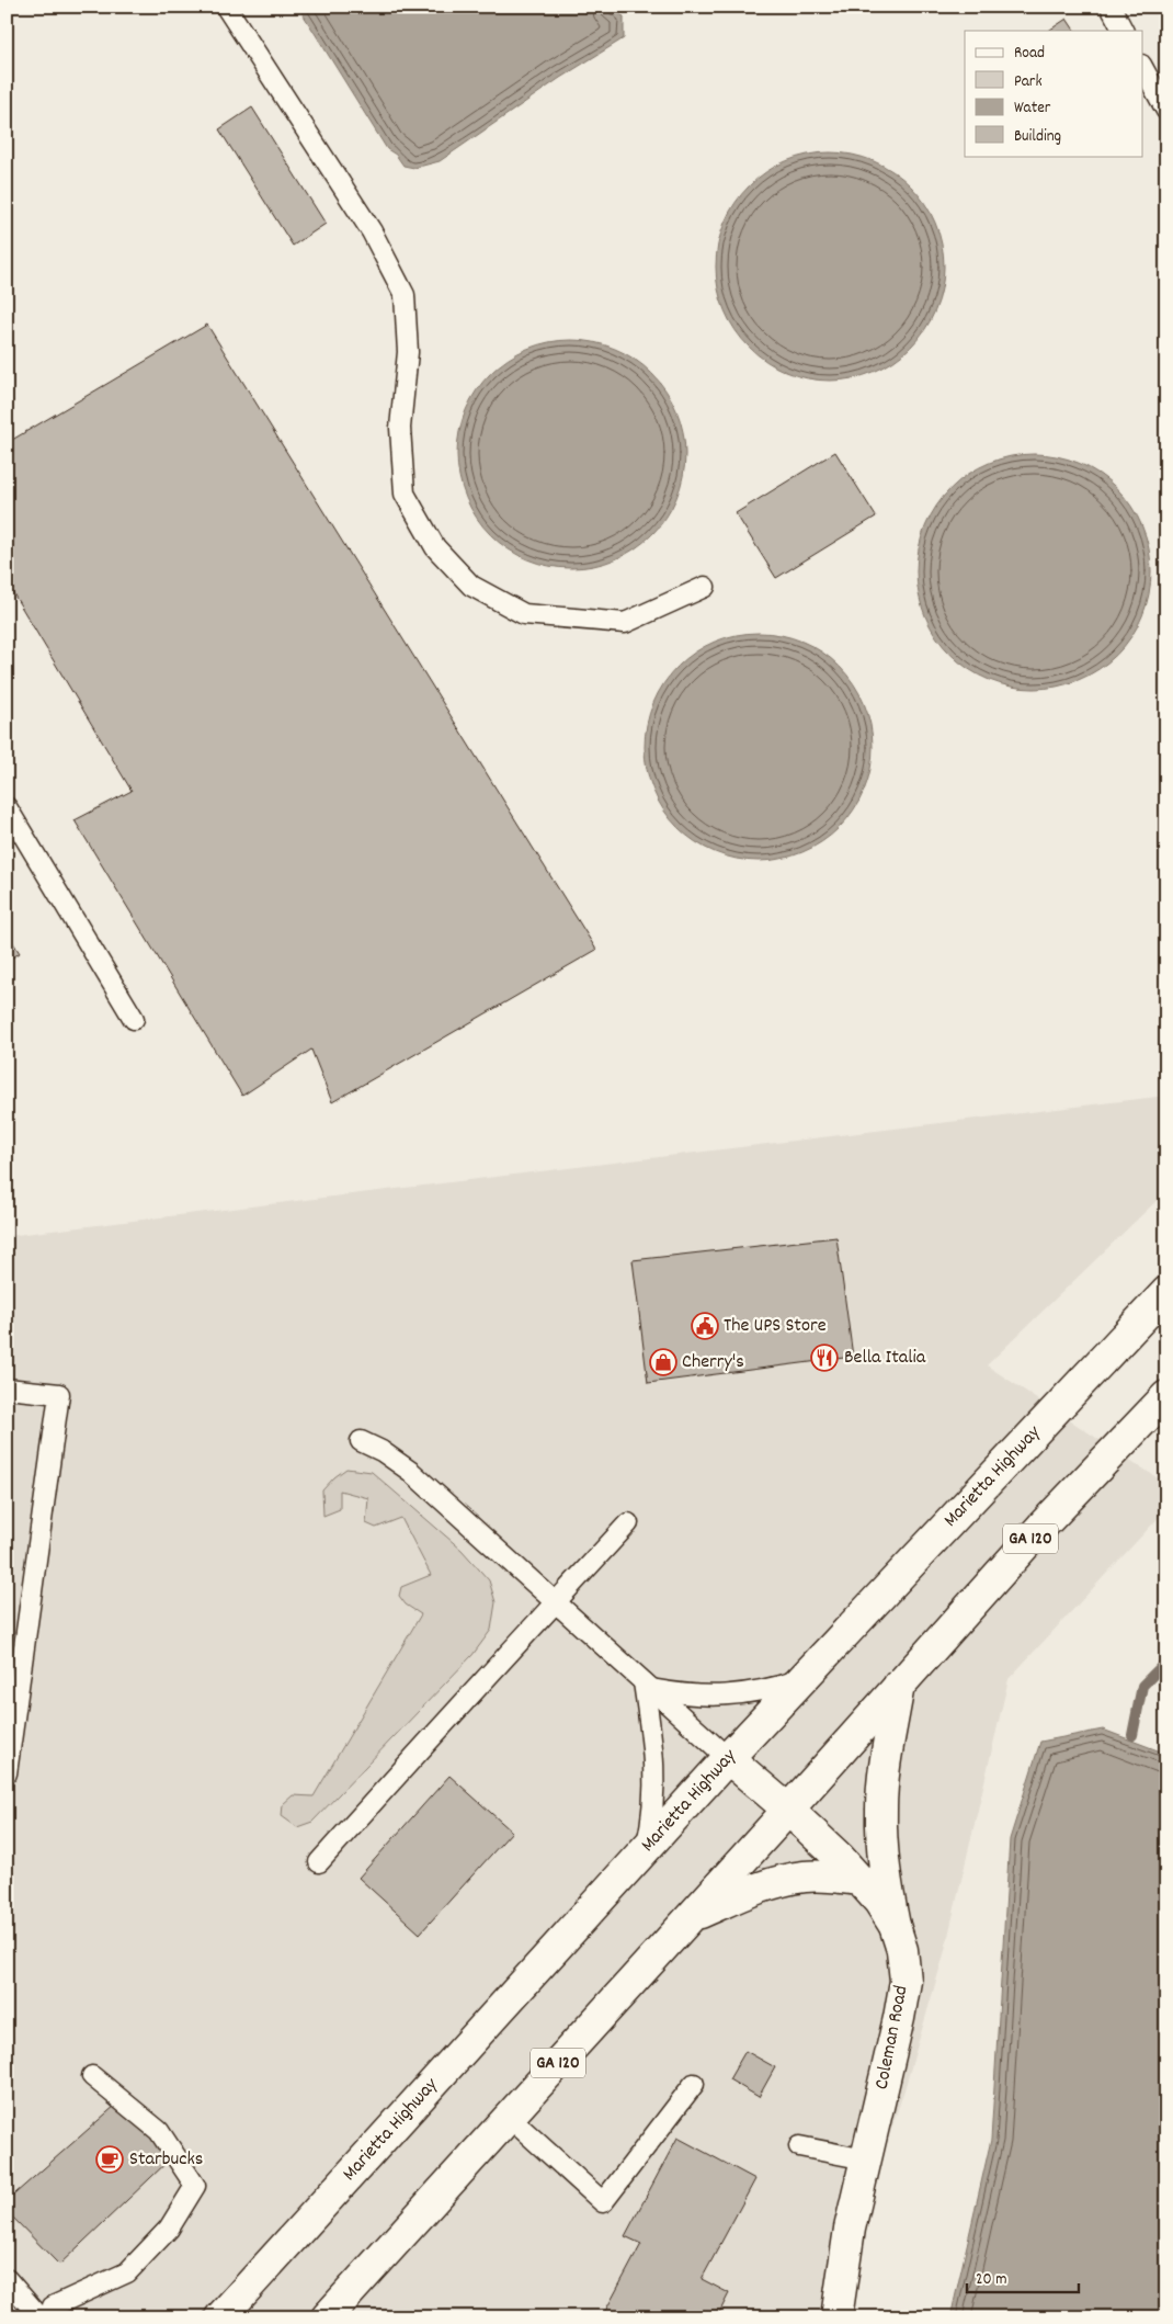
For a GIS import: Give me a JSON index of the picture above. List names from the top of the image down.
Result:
{
  "streets": {
    "main road": ["Marietta Highway", "GA 120", "Coleman Road"]
  },
  "crossings": [
    ["Marietta Highway", "Coleman Road"],
    ["GA 120", "Coleman Road"]
  ],
  "places": {
    "public building": ["The UPS Store"],
    "restaurant": ["Bella Italia"],
    "shop": ["Cherry's"],
    "cafe": ["Starbucks"]
  },
  "legend": [
    "Road",
    "Park",
    "Water",
    "Building"
  ],
  "scale_bar": "20 m"
}
